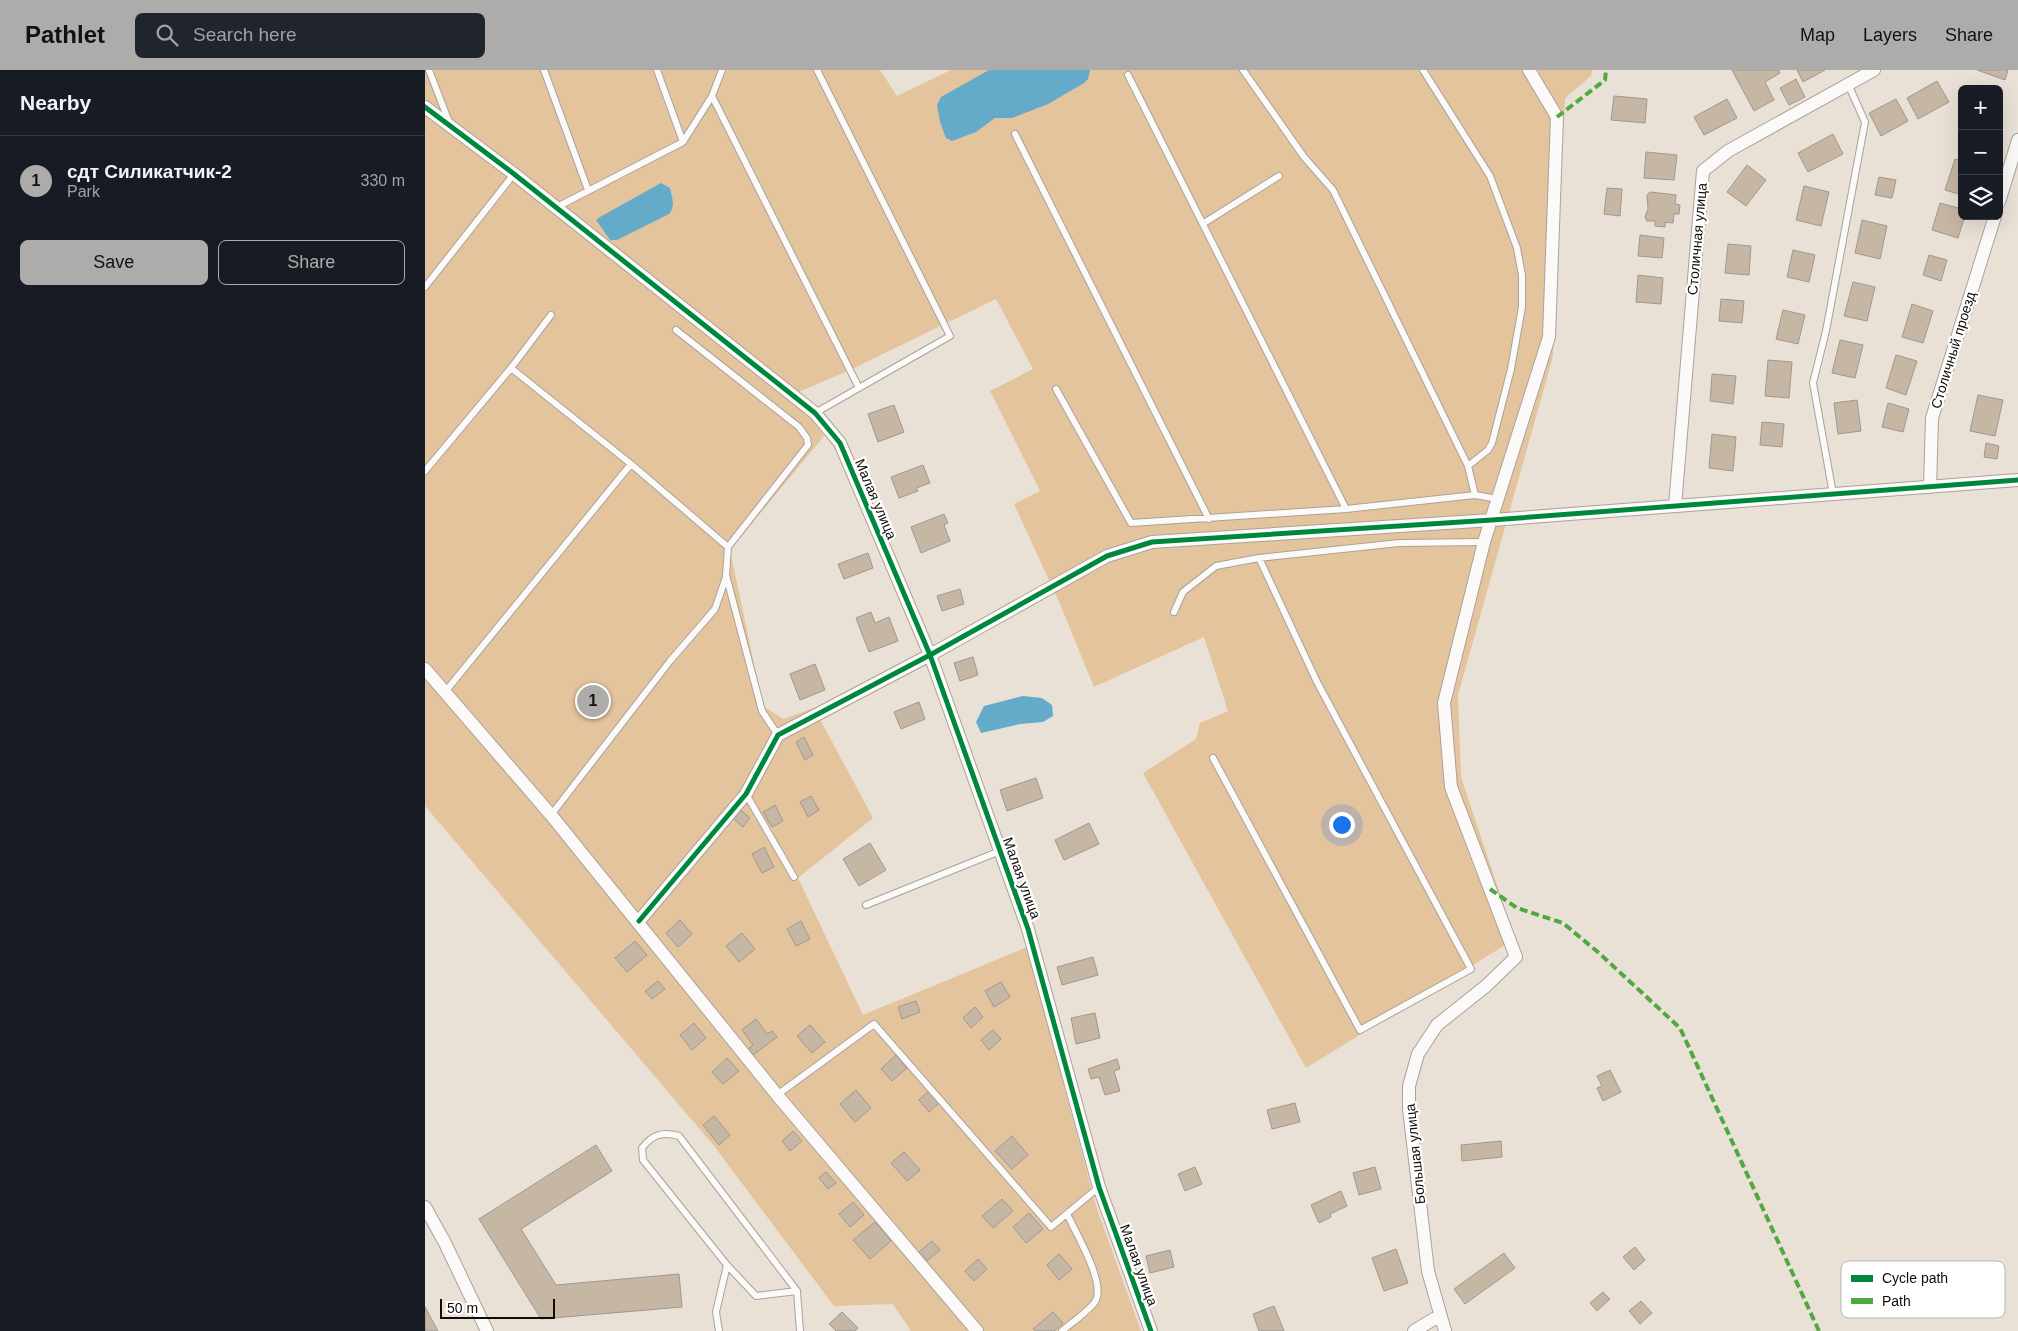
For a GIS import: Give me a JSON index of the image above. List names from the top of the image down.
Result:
{
  "streets": {
    "street": [
      "Столичная улица",
      "Столичный проезд",
      "Малая улица",
      "Большая улица"
    ]
  },
  "legend": ["Cycle path", "Path"],
  "scale_bar": "50 m",
  "page": {
    "header": "Pathlet",
    "search": "Search here",
    "nav": ["Map", "Layers", "Share"],
    "heading": "Nearby",
    "map_buttons": ["+", "−"],
    "list": [
      {
        "mark": "1",
        "name": "сдт Силикатчик-2",
        "note": "Park",
        "value": "330 m"
      }
    ],
    "buttons": ["Save", "Share"],
    "pins": "1",
    "scale": "50 m"
  }
}
